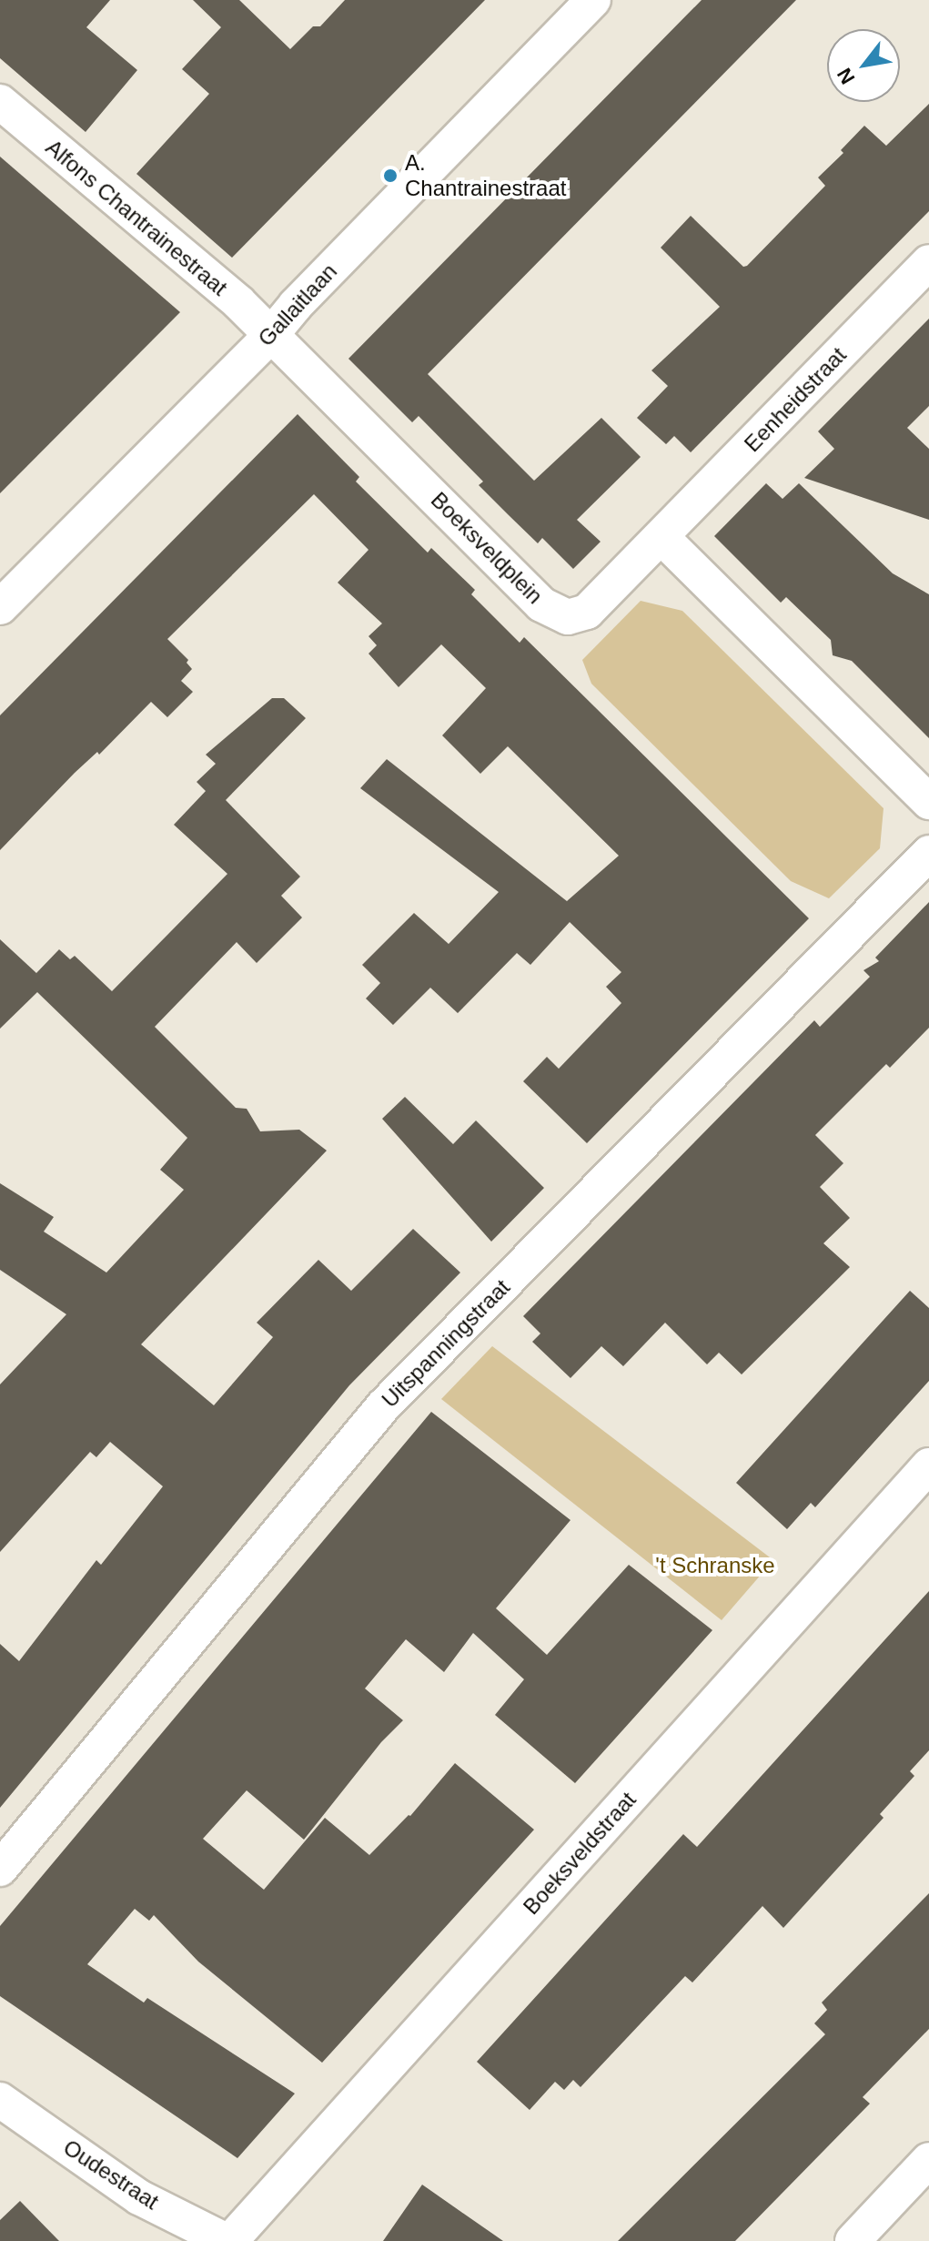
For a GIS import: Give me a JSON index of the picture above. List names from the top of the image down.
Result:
{
  "streets": {
    "street": [
      "Alfons Chantrainestraat",
      "Gallaitlaan",
      "Eenheidstraat",
      "Boeksveldplein",
      "Uitspanningstraat",
      "Boeksveldstraat",
      "Oudestraat"
    ]
  },
  "crossings": [
    ["Alfons Chantrainestraat", "Gallaitlaan"],
    ["Alfons Chantrainestraat", "Boeksveldplein"],
    ["Gallaitlaan", "Boeksveldplein"],
    ["Eenheidstraat", "Boeksveldplein"],
    ["Boeksveldstraat", "Oudestraat"]
  ],
  "parks": ["'t Schranske"],
  "places": ["A. Chantrainestraat"],
  "north": "bottom left"
}
